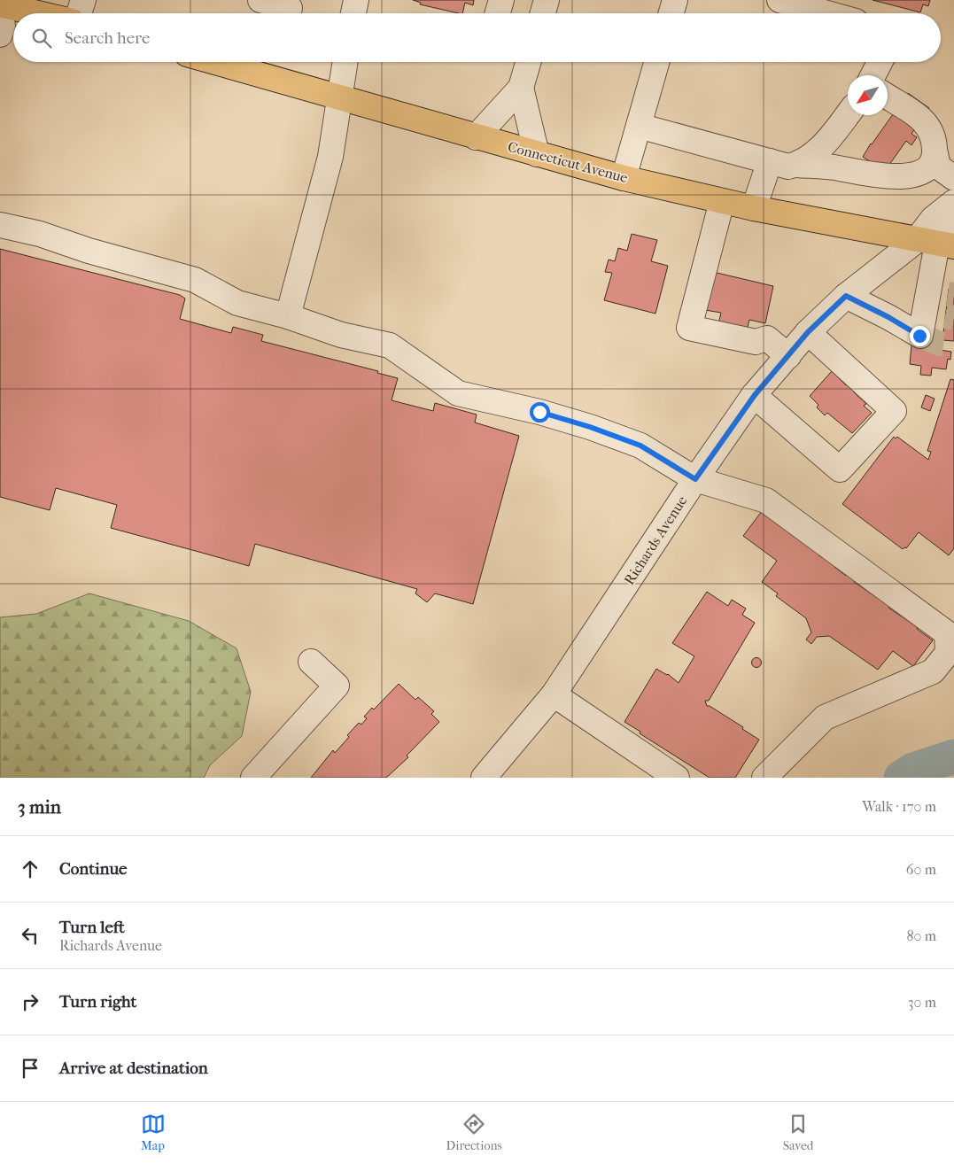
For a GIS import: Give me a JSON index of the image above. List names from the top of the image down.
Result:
{
  "streets": {
    "main road": ["Connecticut Avenue"],
    "street": ["Richards Avenue"]
  },
  "crossings": [
    ["Connecticut Avenue", "Richards Avenue"]
  ],
  "north": "bottom left",
  "page": {
    "search": "Search here",
    "heading": ["3 min", "Walk · 170 m"],
    "list": [
      ["Continue", "60 m"],
      ["Turn left", "Richards Avenue", "80 m"],
      ["Turn right", "30 m"],
      "Arrive at destination"
    ],
    "nav": ["Map", "Directions", "Saved"]
  }
}
